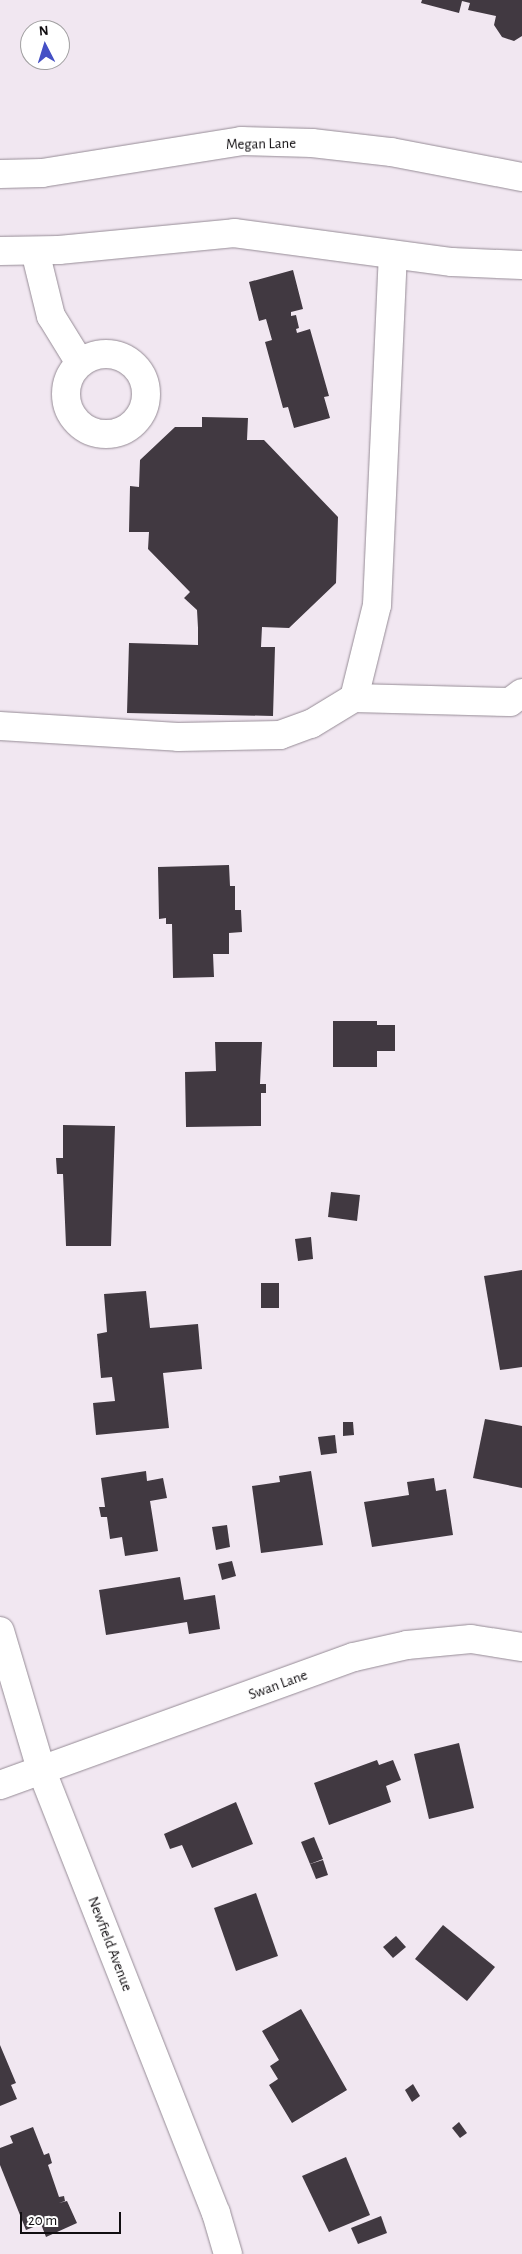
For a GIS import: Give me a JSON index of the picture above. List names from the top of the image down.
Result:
{
  "streets": {
    "street": ["Megan Lane", "Swan Lane", "Newfield Avenue"]
  },
  "crossings": [
    ["Swan Lane", "Newfield Avenue"]
  ],
  "scale_bar": "20 m",
  "north": "top"
}
